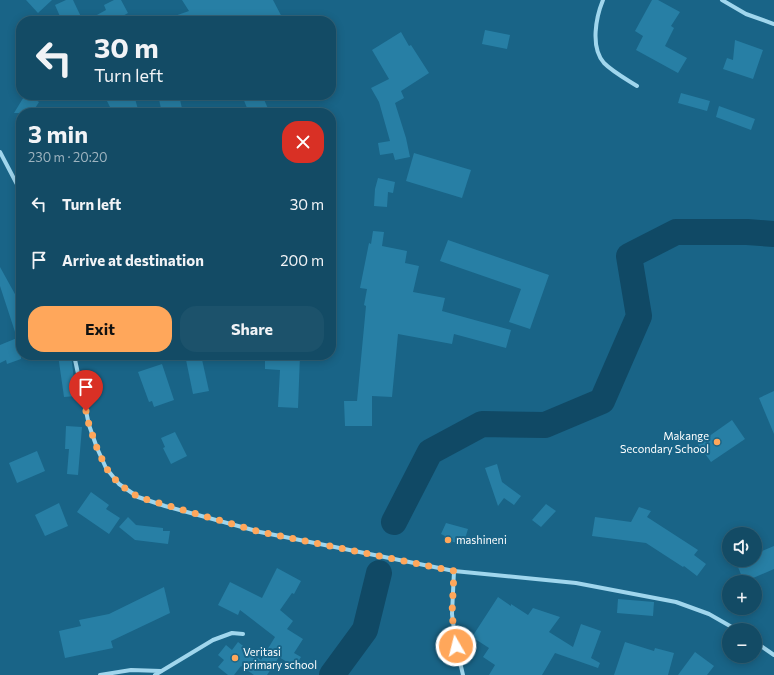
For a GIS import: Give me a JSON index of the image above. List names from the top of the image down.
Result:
{
  "places": ["Makange Secondary School", "mashineni", "Veritasi primary school"],
  "page": {
    "turn": ["30 m", "Turn left"],
    "heading": ["3 min", "230 m · 20:20"],
    "list": [
      {
        "name": "Turn left",
        "value": "30 m"
      },
      {
        "name": "Arrive at destination",
        "value": "200 m"
      }
    ],
    "buttons": ["Exit", "Share"],
    "map_buttons": ["+", "−"]
  }
}
